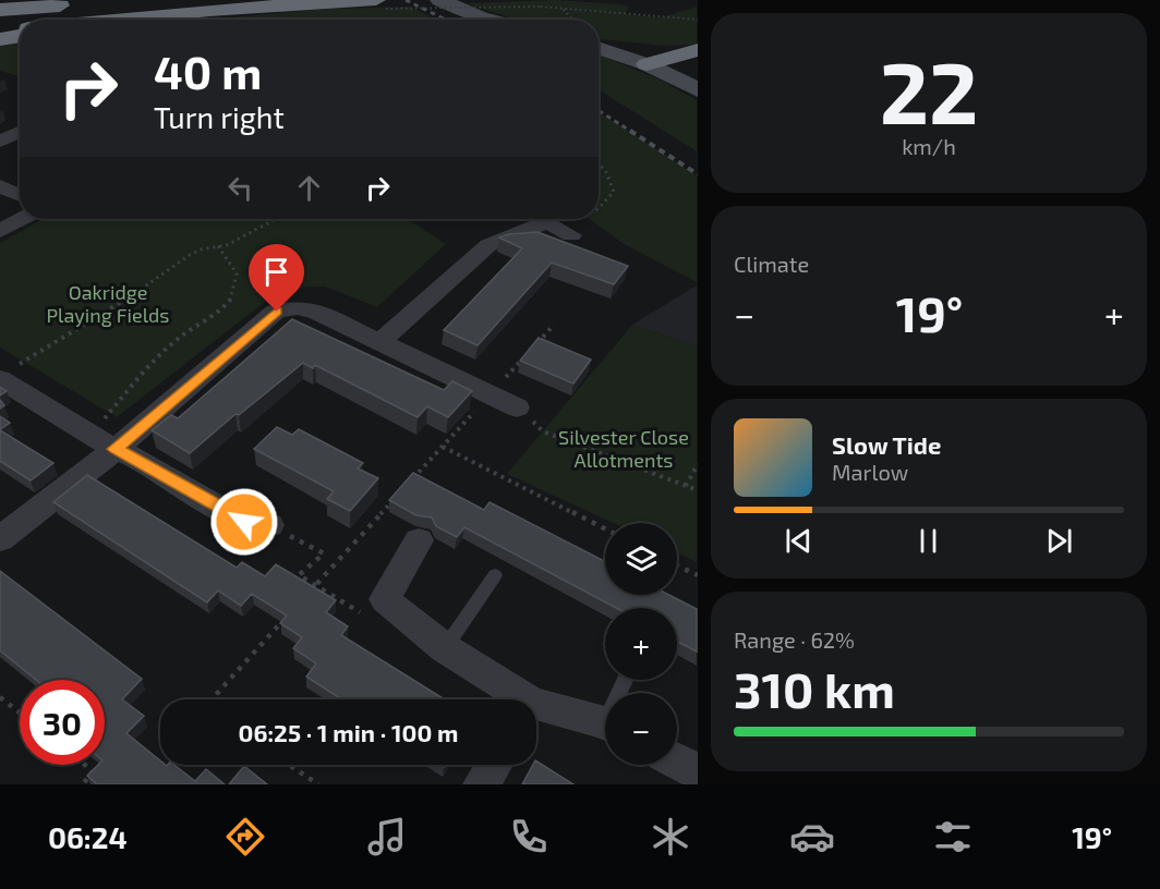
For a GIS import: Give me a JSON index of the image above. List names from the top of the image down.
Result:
{
  "parks": ["Oakridge Playing Fields", "Silvester Close Allotments"],
  "page": {
    "tile": [
      ["22", "km/h"],
      "Climate",
      ["Range · 62%", "310 km"]
    ],
    "turn": ["40 m", "Turn right"],
    "heat": ["−", "19°", "+"],
    "song": ["Slow Tide", "Marlow"],
    "map_buttons": ["+", "−"],
    "limit": "30",
    "trip": "06:25 · 1 min · 100 m",
    "tabs": ["06:24", "19°"]
  }
}
